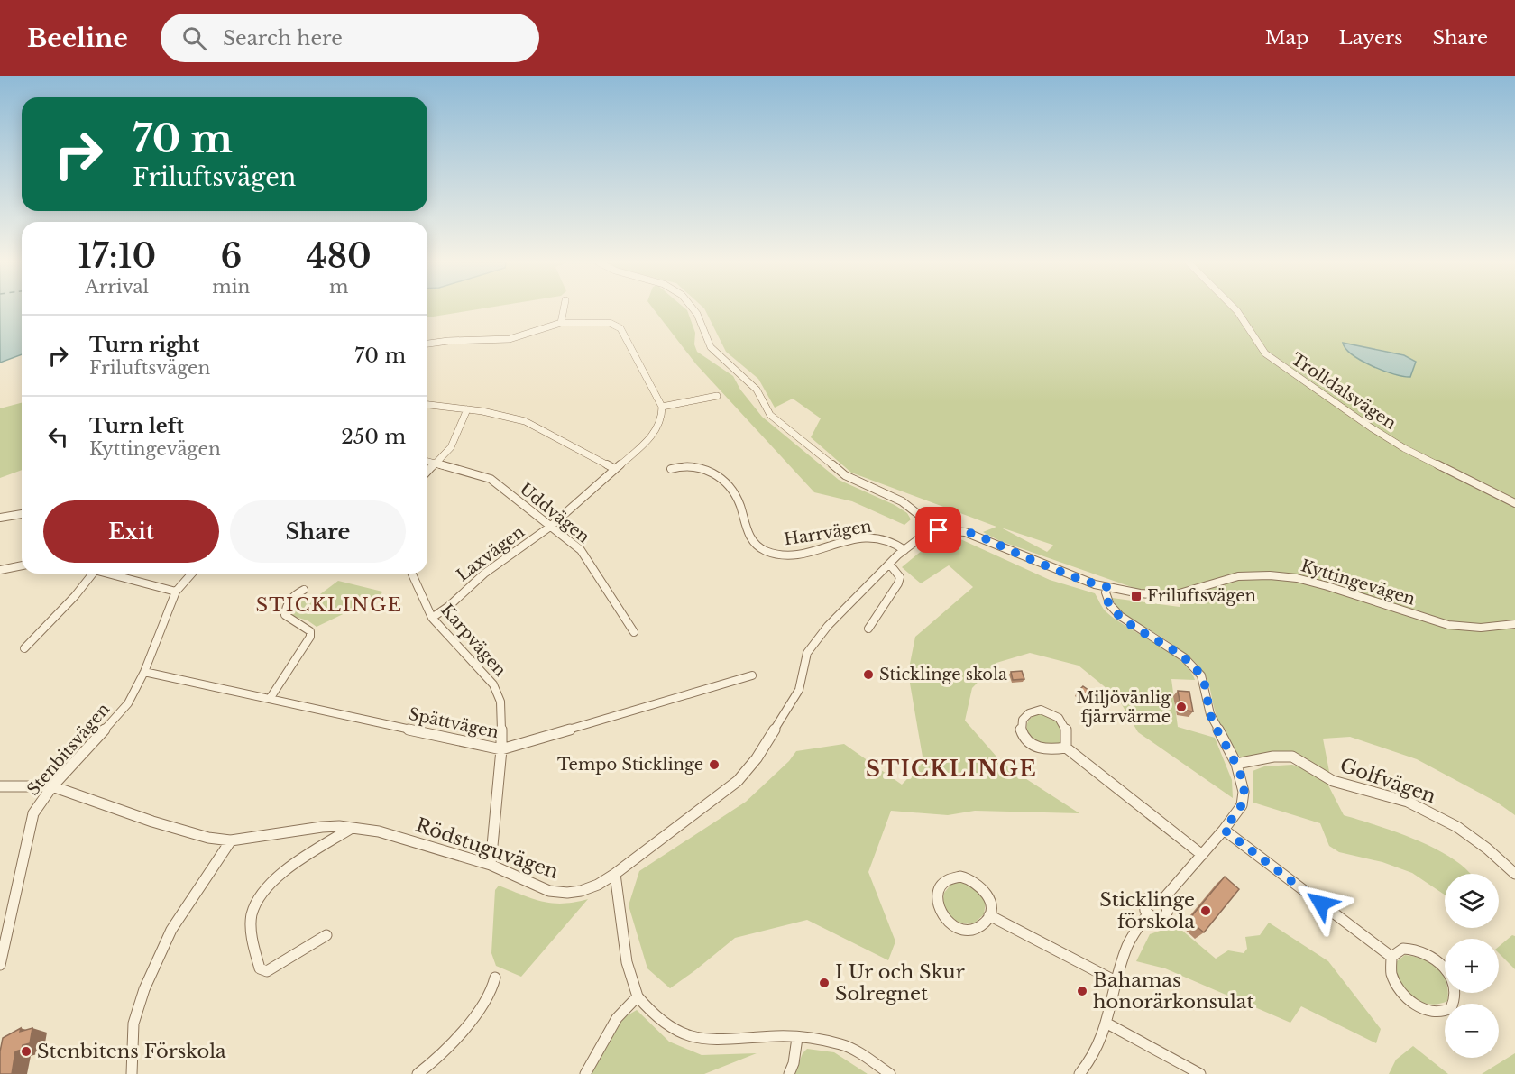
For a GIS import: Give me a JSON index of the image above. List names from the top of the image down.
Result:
{
  "streets": {
    "street": [
      "Trolldalsvägen",
      "Uddvägen",
      "Harrvägen",
      "Laxvägen",
      "Kyttingevägen",
      "Karpvägen",
      "Spättvägen",
      "Stenbitsvägen",
      "Golfvägen",
      "Rödstuguvägen"
    ]
  },
  "crossings": [
    ["Uddvägen", "Laxvägen"],
    ["Harrvägen", "Rödstuguvägen"],
    ["Laxvägen", "Karpvägen"],
    ["Kyttingevägen", "Rödstuguvägen"],
    ["Karpvägen", "Spättvägen"],
    ["Karpvägen", "Rödstuguvägen"],
    ["Spättvägen", "Stenbitsvägen"],
    ["Stenbitsvägen", "Rödstuguvägen"]
  ],
  "districts": ["STICKLINGE", "STICKLINGE"],
  "places": {
    "transit": ["Friluftsvägen"],
    "other": [
      "Sticklinge skola",
      "Miljövänlig fjärrvärme",
      "Tempo Sticklinge",
      "Sticklinge förskola",
      "I Ur och Skur Solregnet",
      "Bahamas honorärkonsulat",
      "Stenbitens Förskola"
    ]
  },
  "page": {
    "header": "Beeline",
    "search": "Search here",
    "nav": ["Map", "Layers", "Share"],
    "turn": ["70 m", "Friluftsvägen"],
    "eta": [
      "17:10",
      "Arrival",
      "6",
      "min",
      "480",
      "m"
    ],
    "list": [
      {
        "name": "Turn right",
        "note": "Friluftsvägen",
        "value": "70 m"
      },
      {
        "name": "Turn left",
        "note": "Kyttingevägen",
        "value": "250 m"
      }
    ],
    "buttons": ["Exit", "Share"],
    "map_buttons": ["+", "−"]
  }
}
